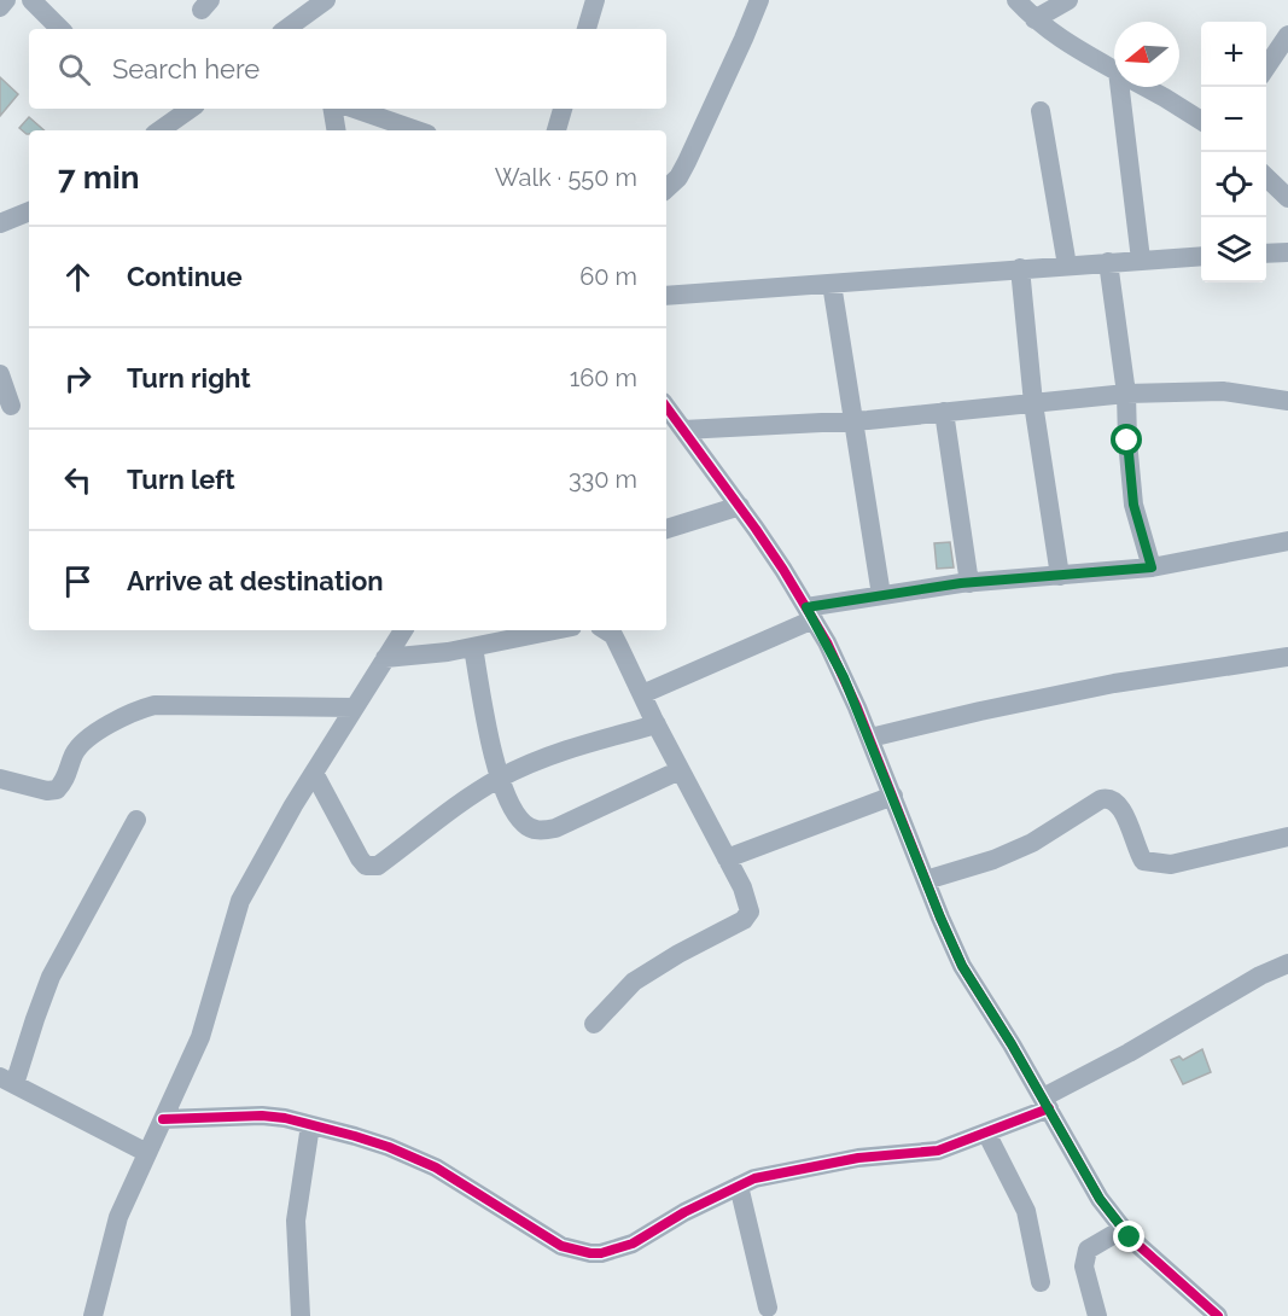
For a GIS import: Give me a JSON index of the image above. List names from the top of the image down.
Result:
{
  "north": "left",
  "page": {
    "map_buttons": ["+", "−"],
    "search": "Search here",
    "heading": ["7 min", "Walk · 550 m"],
    "list": [
      ["Continue", "60 m"],
      ["Turn right", "160 m"],
      ["Turn left", "330 m"],
      "Arrive at destination"
    ]
  }
}
